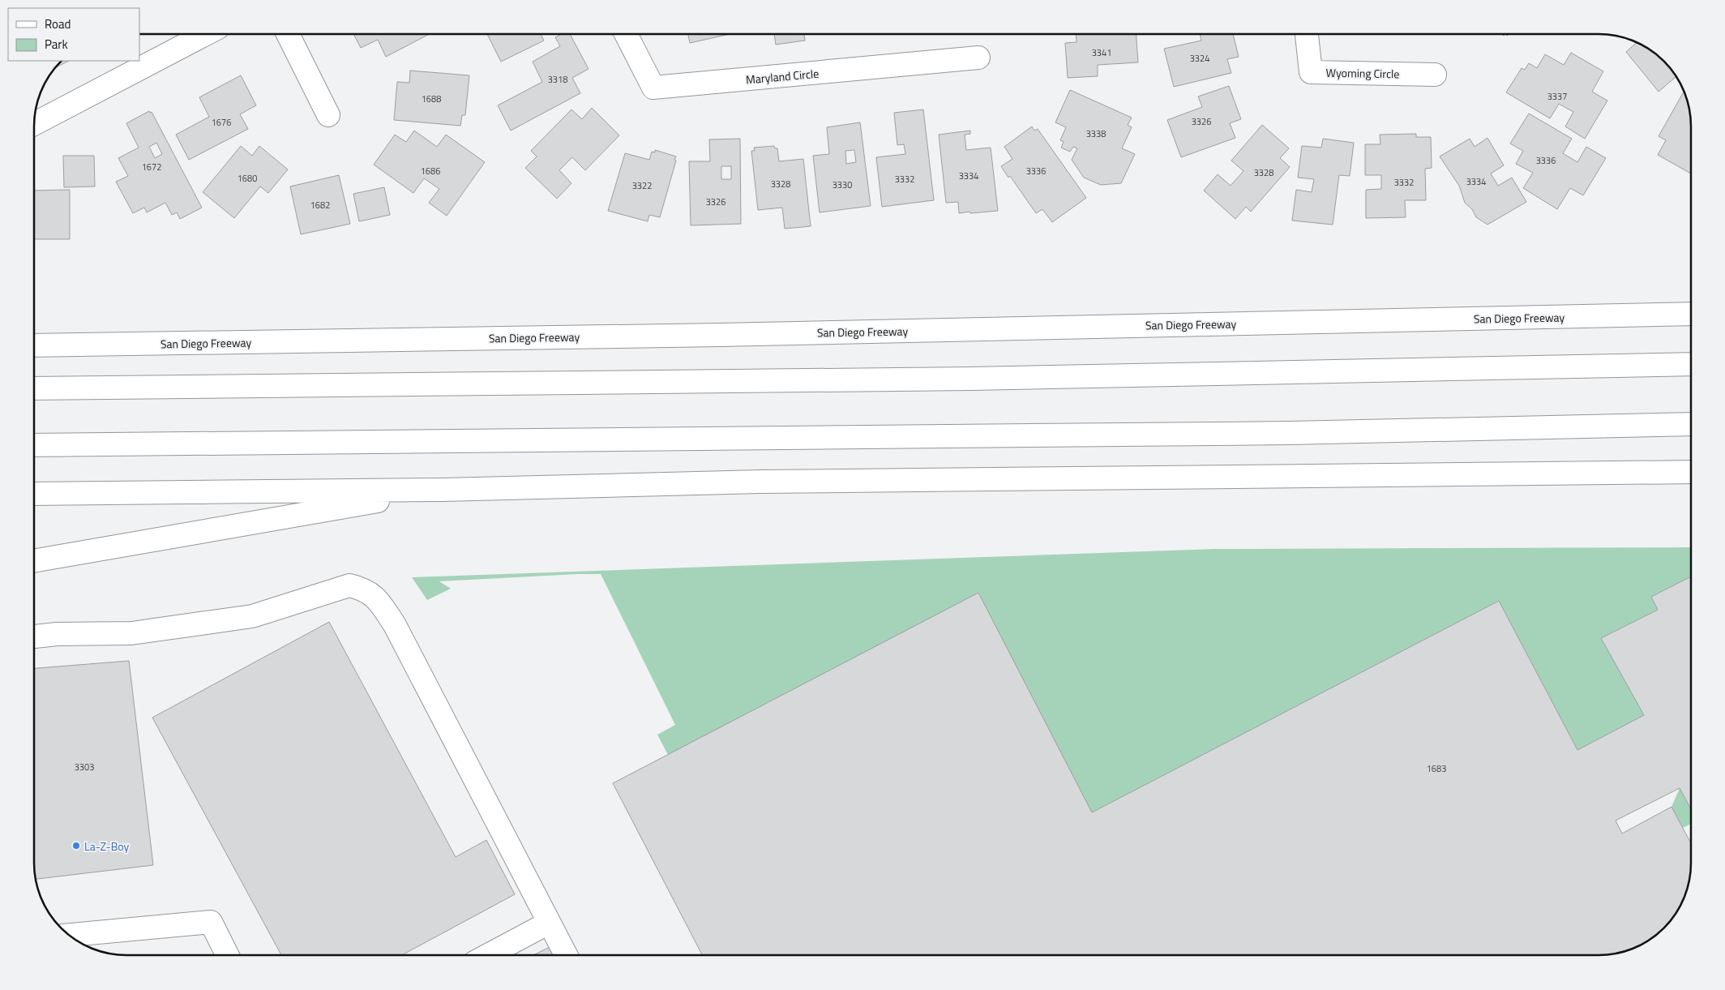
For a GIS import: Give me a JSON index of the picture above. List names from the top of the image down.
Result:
{
  "streets": {
    "main road": ["Wyoming Circle", "Maryland Circle", "San Diego Freeway"]
  },
  "places": ["La-Z-Boy"],
  "house_numbers": [
    "3341",
    "3324",
    "3318",
    "3337",
    "1688",
    "3326",
    "1676",
    "3338",
    "3336",
    "1672",
    "1686",
    "3336",
    "3328",
    "3334",
    "1680",
    "3332",
    "3334",
    "3332",
    "3328",
    "3330",
    "3322",
    "3326",
    "1682",
    "3303",
    "1683"
  ],
  "legend": ["Road", "Park"]
}
